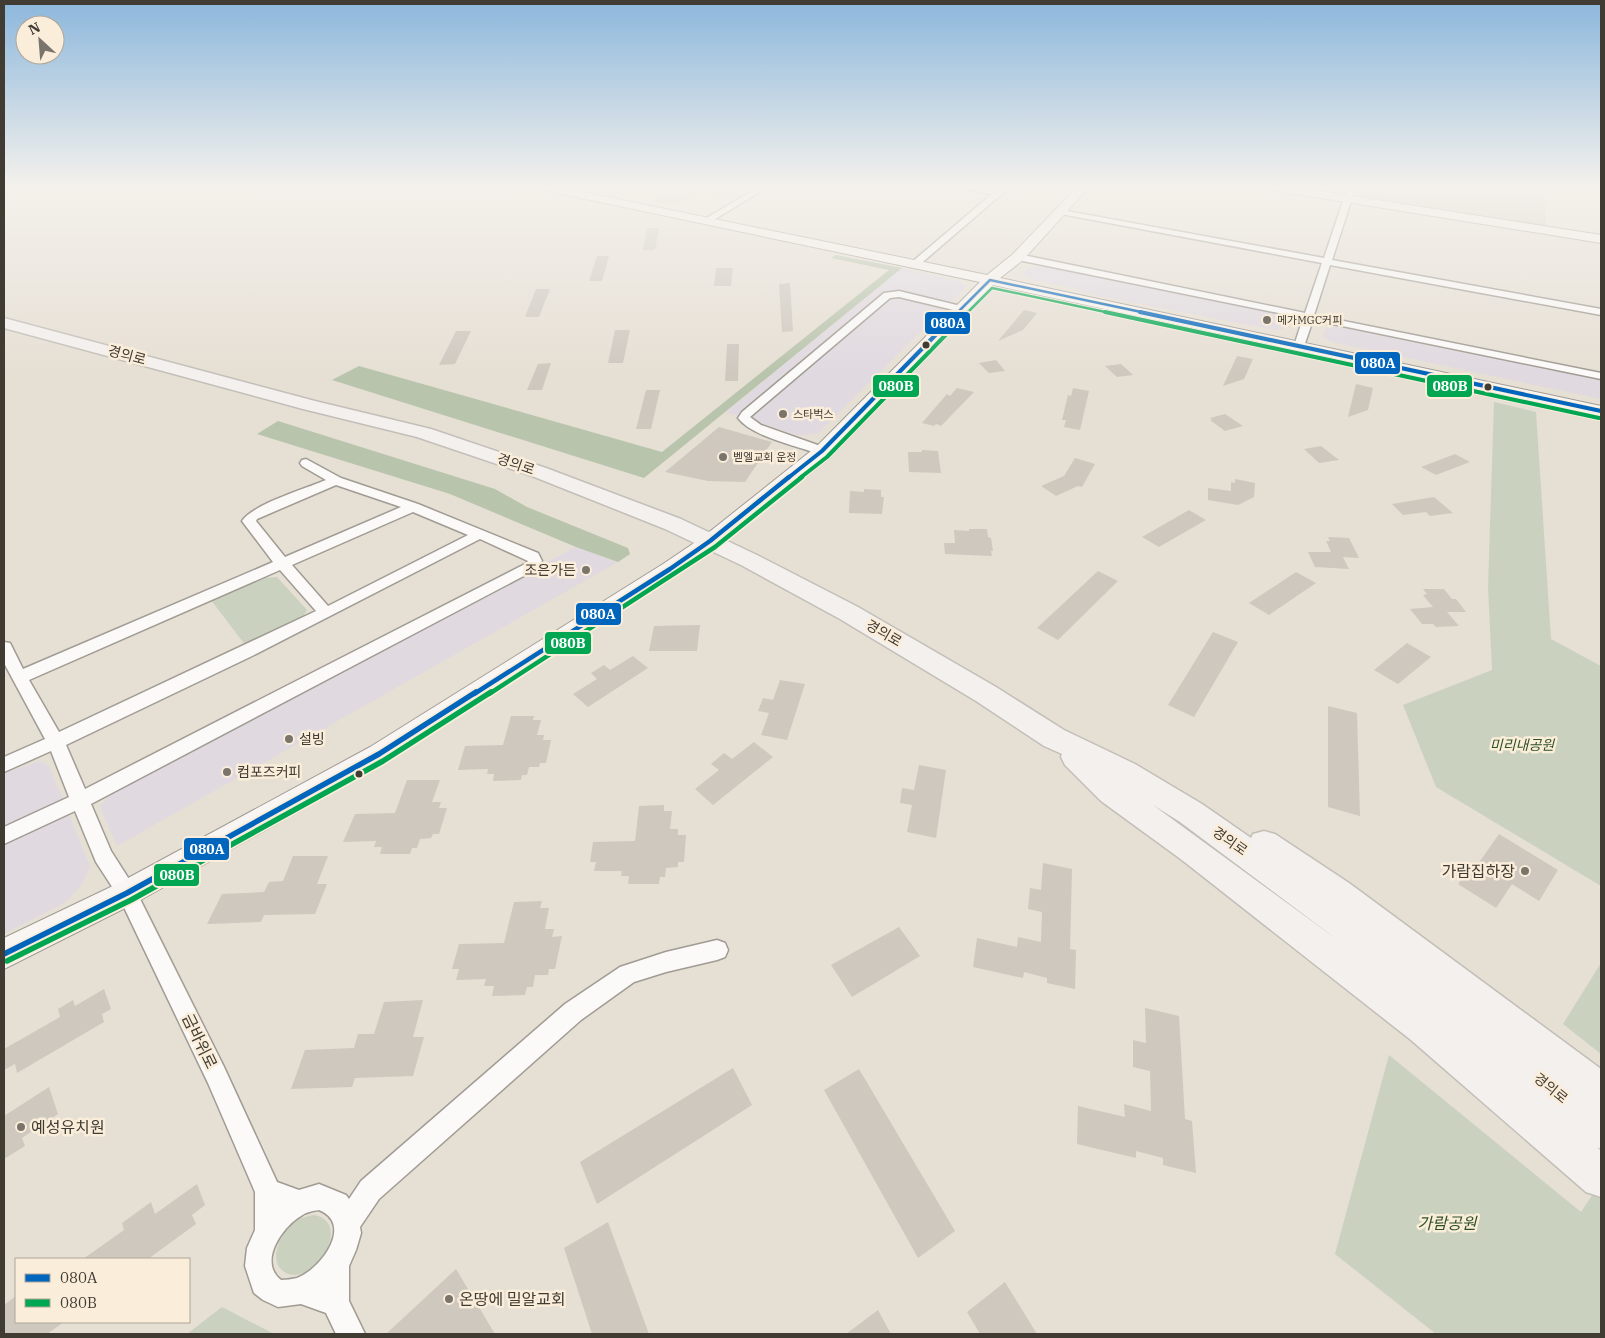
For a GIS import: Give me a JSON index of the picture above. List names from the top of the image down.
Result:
{
  "streets": {
    "main road": ["경의로"],
    "street": ["금바위로"]
  },
  "parks": ["미리내공원", "가람공원"],
  "places": [
    "메가MGC커피",
    "스타벅스",
    "벧엘교회 운정",
    "조은가든",
    "설빙",
    "컴포즈커피",
    "가람집하장",
    "예성유치원",
    "온땅에 밀알교회"
  ],
  "lines": ["transit line 080A", "transit line 080B"],
  "legend": ["080A", "080B"],
  "north": "top left"
}
